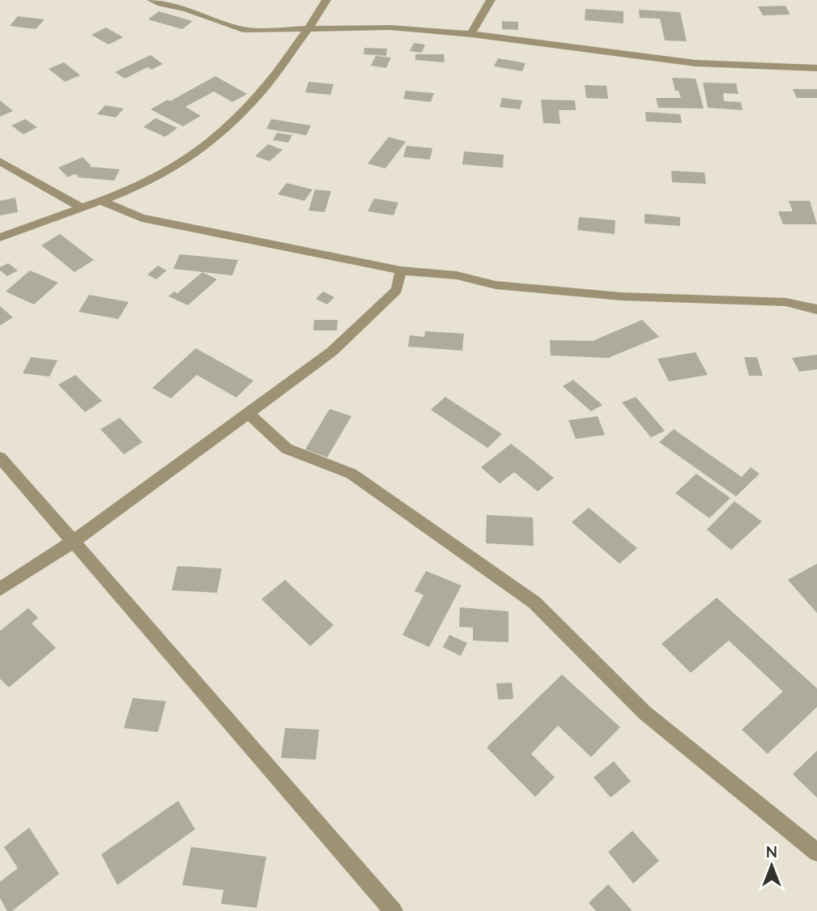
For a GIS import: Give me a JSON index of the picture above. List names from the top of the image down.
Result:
{
  "north": "top"
}
